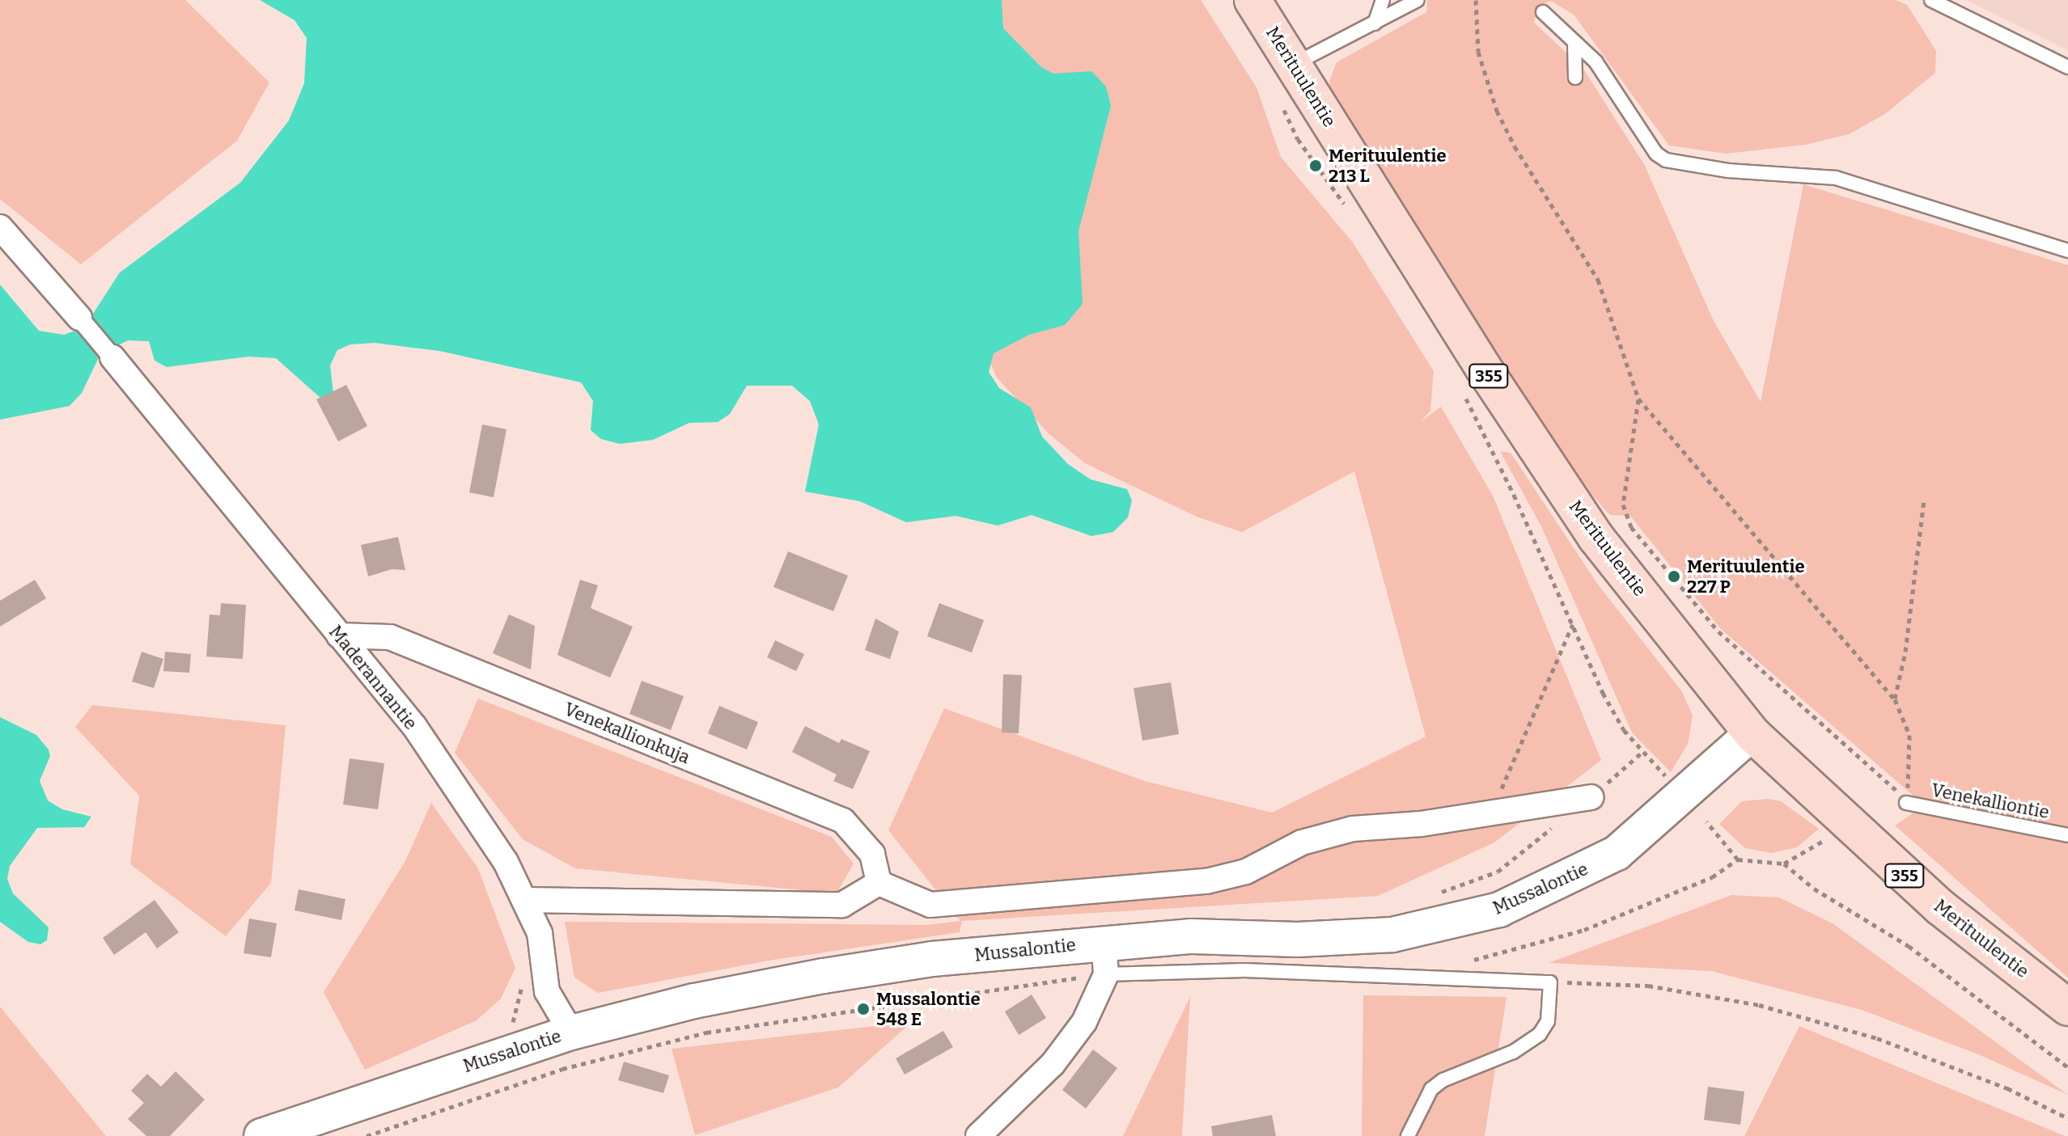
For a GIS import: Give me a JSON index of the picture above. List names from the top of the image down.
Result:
{
  "streets": {
    "main road": ["Merituulentie", "355", "Mussalontie"],
    "street": ["Maderannantie", "Venekallionkuja"],
    "lane": ["Venekalliontie"]
  },
  "crossings": [
    ["Merituulentie", "Mussalontie"],
    ["Maderannantie", "Venekallionkuja"],
    ["Maderannantie", "Mussalontie"]
  ],
  "places": ["Merituulentie 213 L", "Merituulentie 227 P", "Mussalontie 548 E"]
}
